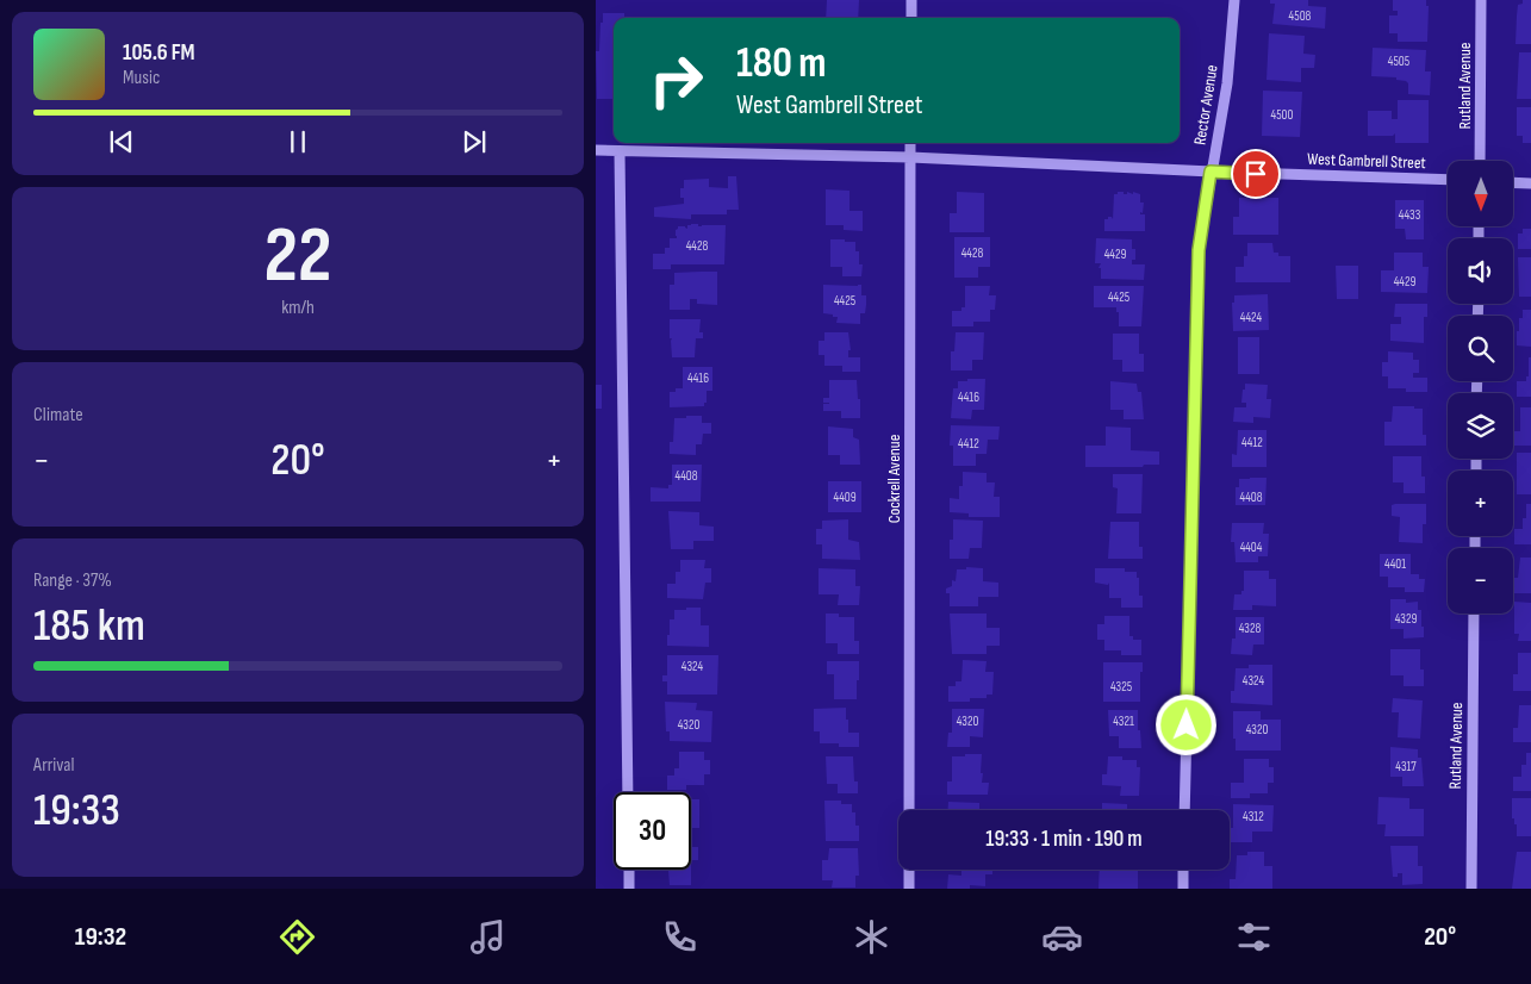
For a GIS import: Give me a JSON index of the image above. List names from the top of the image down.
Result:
{
  "streets": {
    "street": [
      "Rutland Avenue",
      "Rector Avenue",
      "West Gambrell Street",
      "Cockrell Avenue"
    ]
  },
  "crossings": [
    ["Rector Avenue", "West Gambrell Street"],
    ["West Gambrell Street", "Cockrell Avenue"]
  ],
  "house_numbers": [
    "4508",
    "4505",
    "4500",
    "4433",
    "4428",
    "4428",
    "4429",
    "4429",
    "4425",
    "4425",
    "4424",
    "4416",
    "4416",
    "4412",
    "4412",
    "4408",
    "4409",
    "4408",
    "4404",
    "4401",
    "4329",
    "4328",
    "4324",
    "4324",
    "4325",
    "4320",
    "4321",
    "4320",
    "4320",
    "4317",
    "4312"
  ],
  "north": "bottom",
  "page": {
    "turn": ["180 m", "West Gambrell Street"],
    "song": ["105.6 FM", "Music"],
    "map_buttons": ["+", "−"],
    "tile": [
      ["22", "km/h"],
      "Climate",
      ["Range · 37%", "185 km"],
      ["Arrival", "19:33"]
    ],
    "heat": ["−", "20°", "+"],
    "limit": "30",
    "trip": "19:33 · 1 min · 190 m",
    "tabs": ["19:32", "20°"]
  }
}
